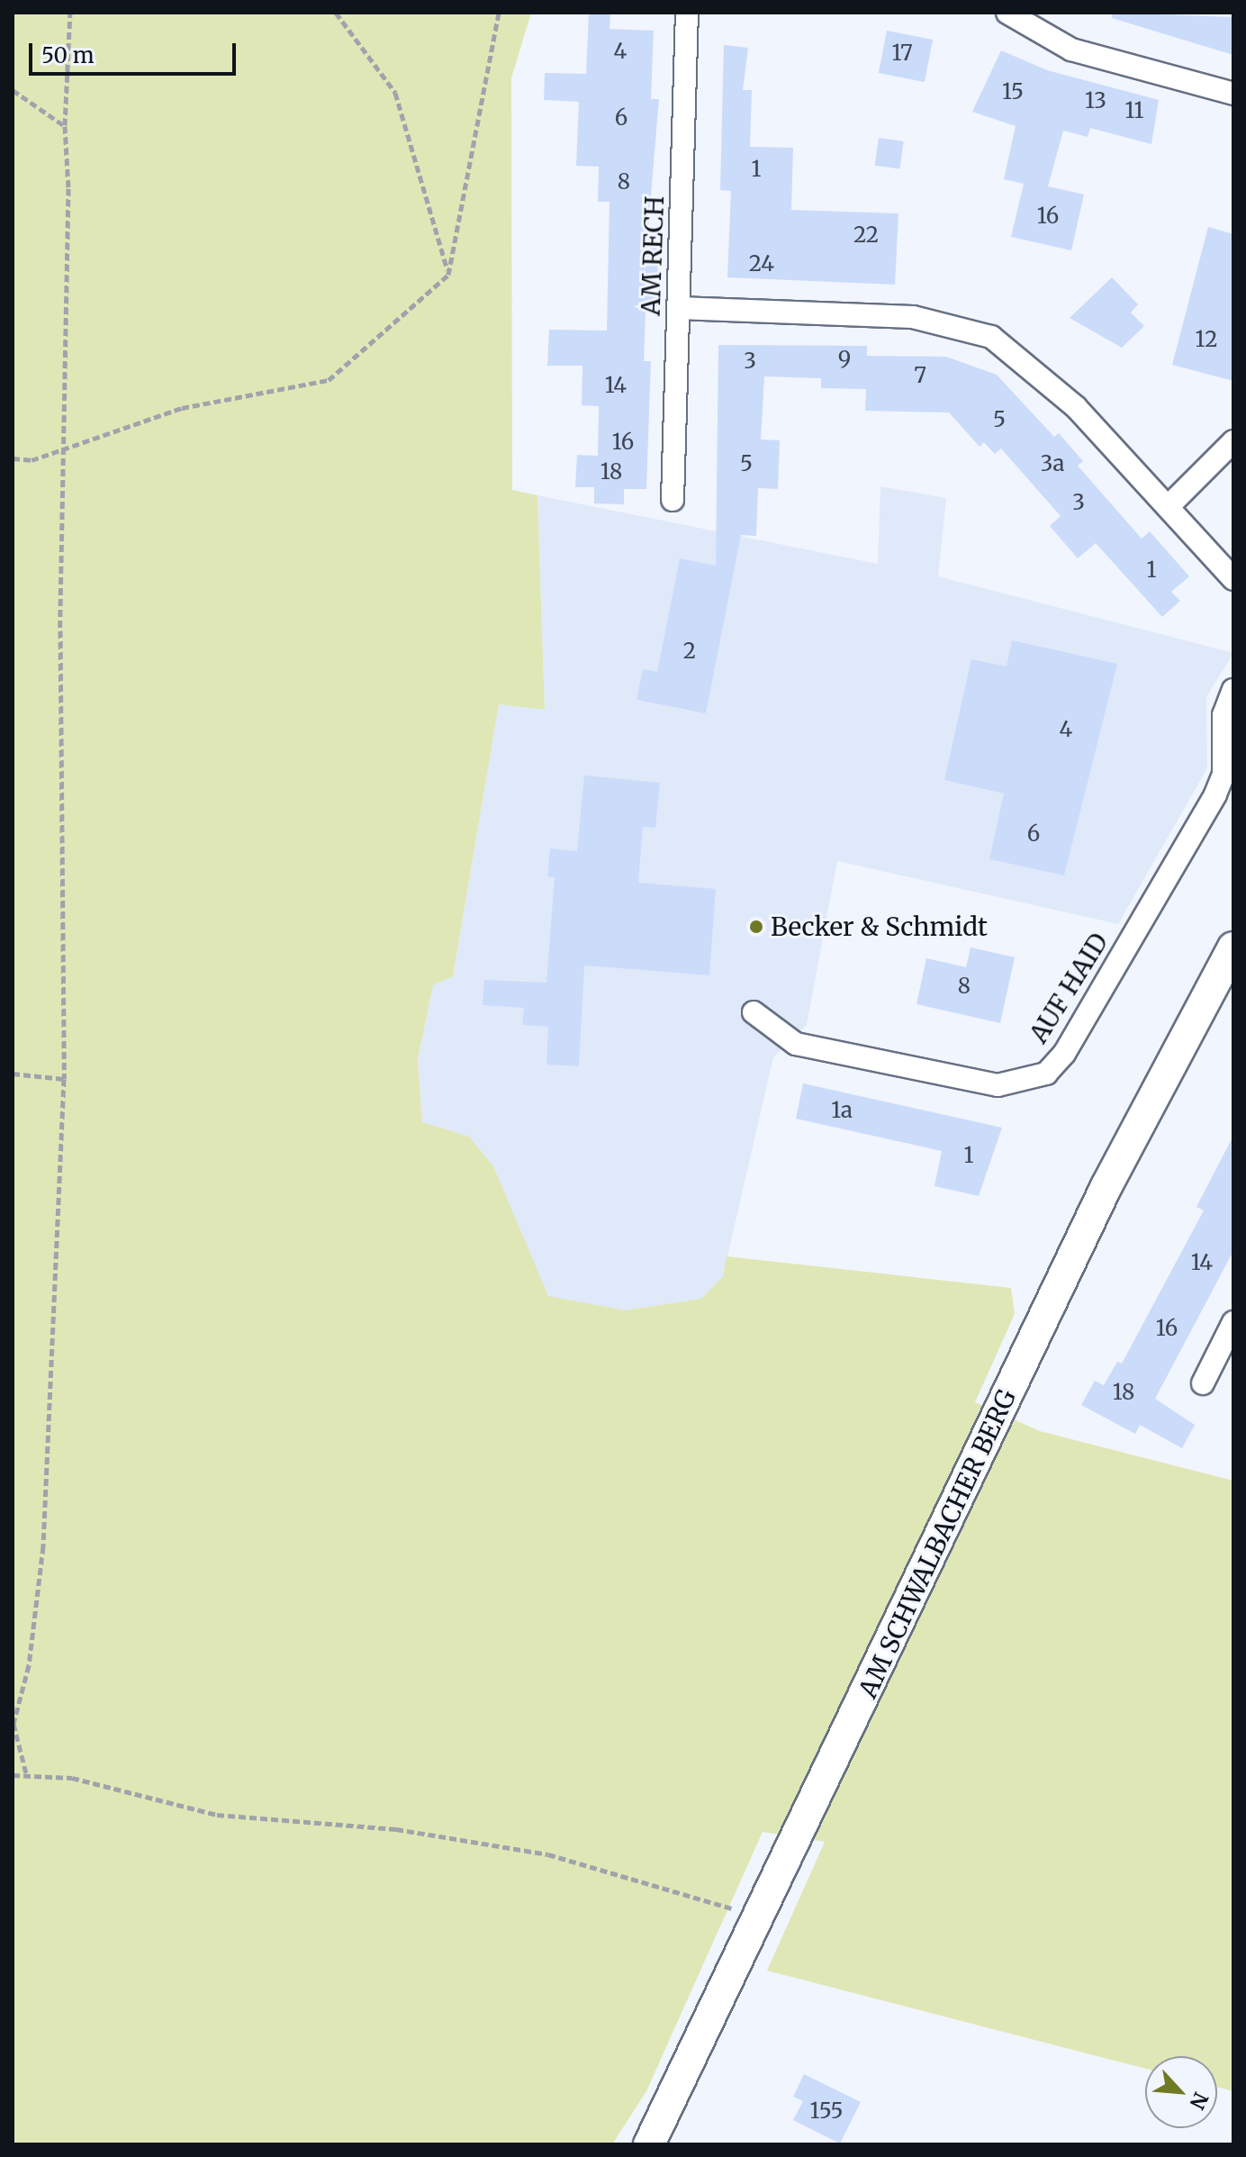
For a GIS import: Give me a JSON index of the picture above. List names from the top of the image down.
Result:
{
  "streets": {
    "main road": ["AM SCHWALBACHER BERG"],
    "street": ["AM RECH", "AUF HAID"]
  },
  "places": ["Becker & Schmidt"],
  "house_numbers": [
    "4",
    "17",
    "15",
    "13",
    "11",
    "6",
    "1",
    "8",
    "16",
    "22",
    "24",
    "12",
    "9",
    "3",
    "7",
    "14",
    "5",
    "16",
    "5",
    "3a",
    "18",
    "3",
    "1",
    "2",
    "4",
    "6",
    "8",
    "1a",
    "1",
    "14",
    "16",
    "18",
    "155"
  ],
  "scale_bar": "50 m",
  "north": "bottom right"
}
